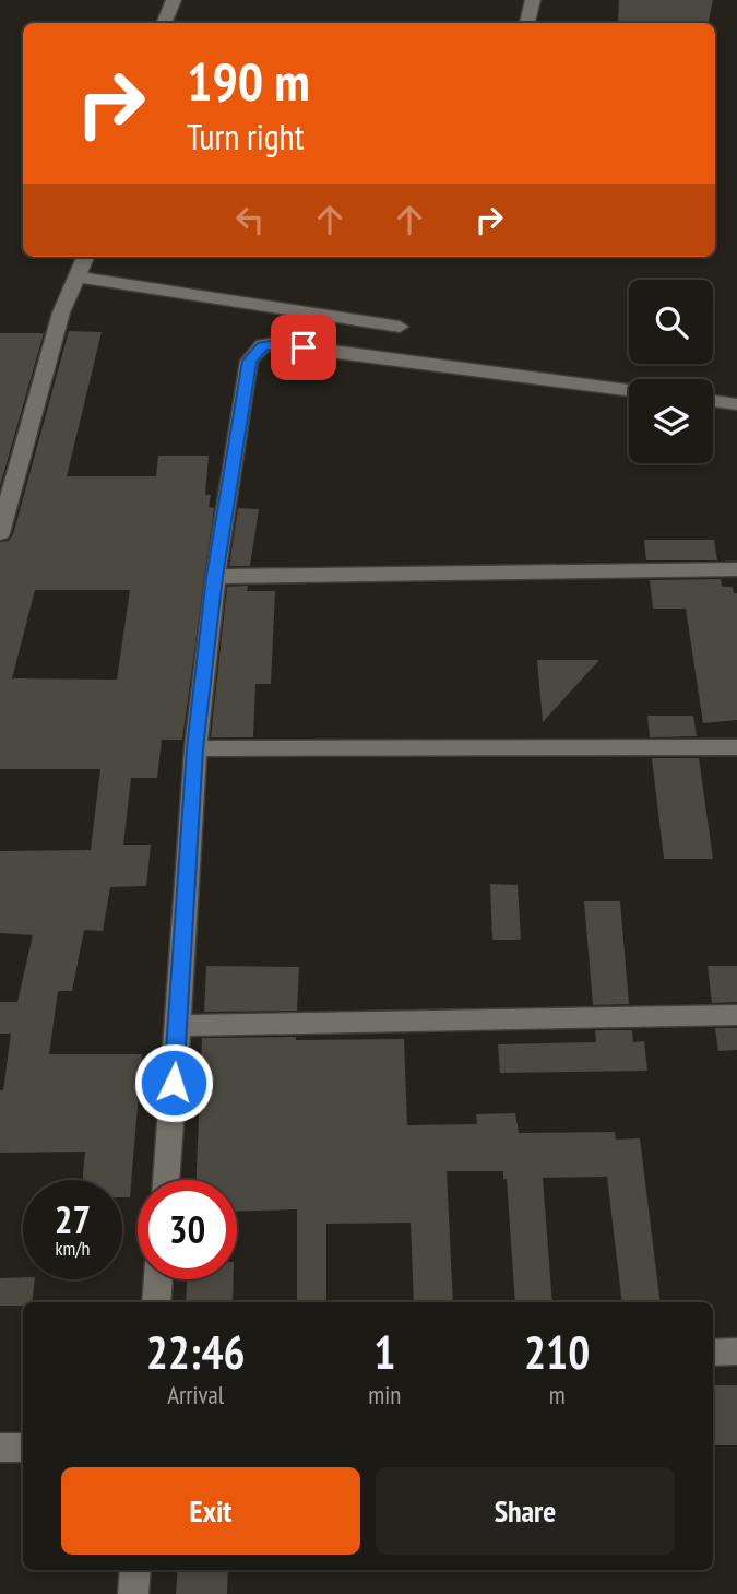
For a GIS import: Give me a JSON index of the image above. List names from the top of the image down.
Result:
{
  "page": {
    "turn": ["190 m", "Turn right"],
    "speed": "27 km/h",
    "limit": "30",
    "eta": [
      "22:46",
      "Arrival",
      "1",
      "min",
      "210",
      "m"
    ],
    "buttons": ["Exit", "Share"]
  }
}
